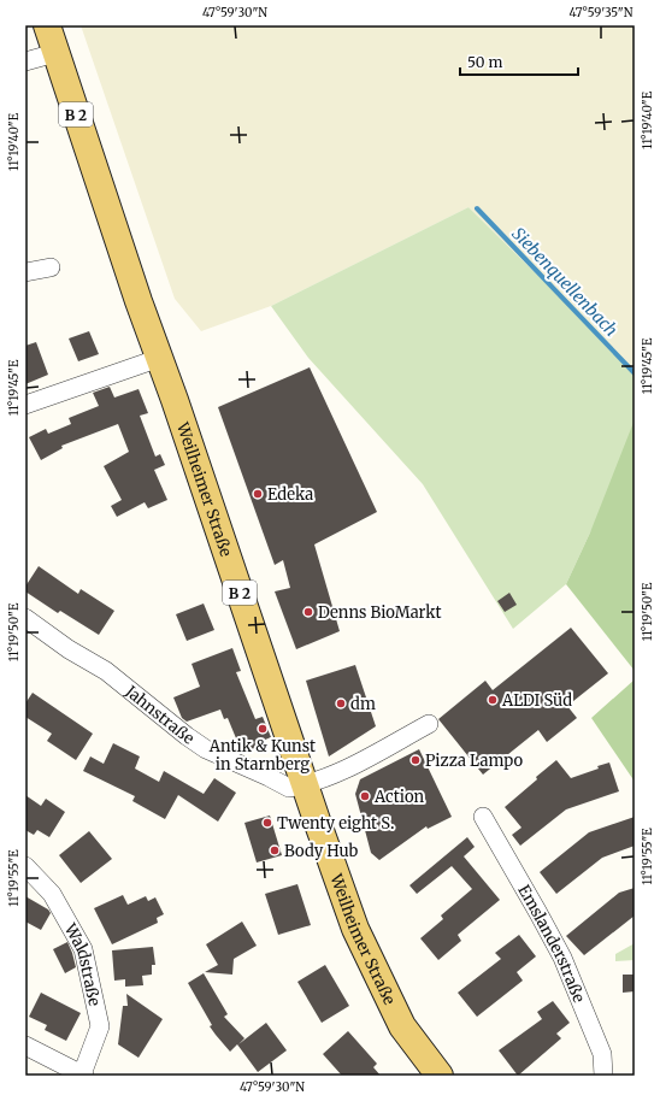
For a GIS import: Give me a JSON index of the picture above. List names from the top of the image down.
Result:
{
  "streets": {
    "main road": ["B 2", "Weilheimer Straße"],
    "street": ["Jahnstraße", "Emslanderstraße", "Waldstraße"]
  },
  "crossings": [
    ["Weilheimer Straße", "Jahnstraße"]
  ],
  "water": ["Siebenquellenbach"],
  "places": [
    "Edeka",
    "Denns BioMarkt",
    "ALDI Süd",
    "dm",
    "Antik & Kunst in Starnberg",
    "Pizza Lampo",
    "Action",
    "Twenty eight S.",
    "Body Hub"
  ],
  "scale_bar": "50 m",
  "coordinates": [
    "47°59'30\"N",
    "47°59'35\"N",
    "11°19'40\"E",
    "11°19'45\"E",
    "11°19'50\"E",
    "11°19'55\"E"
  ]
}
